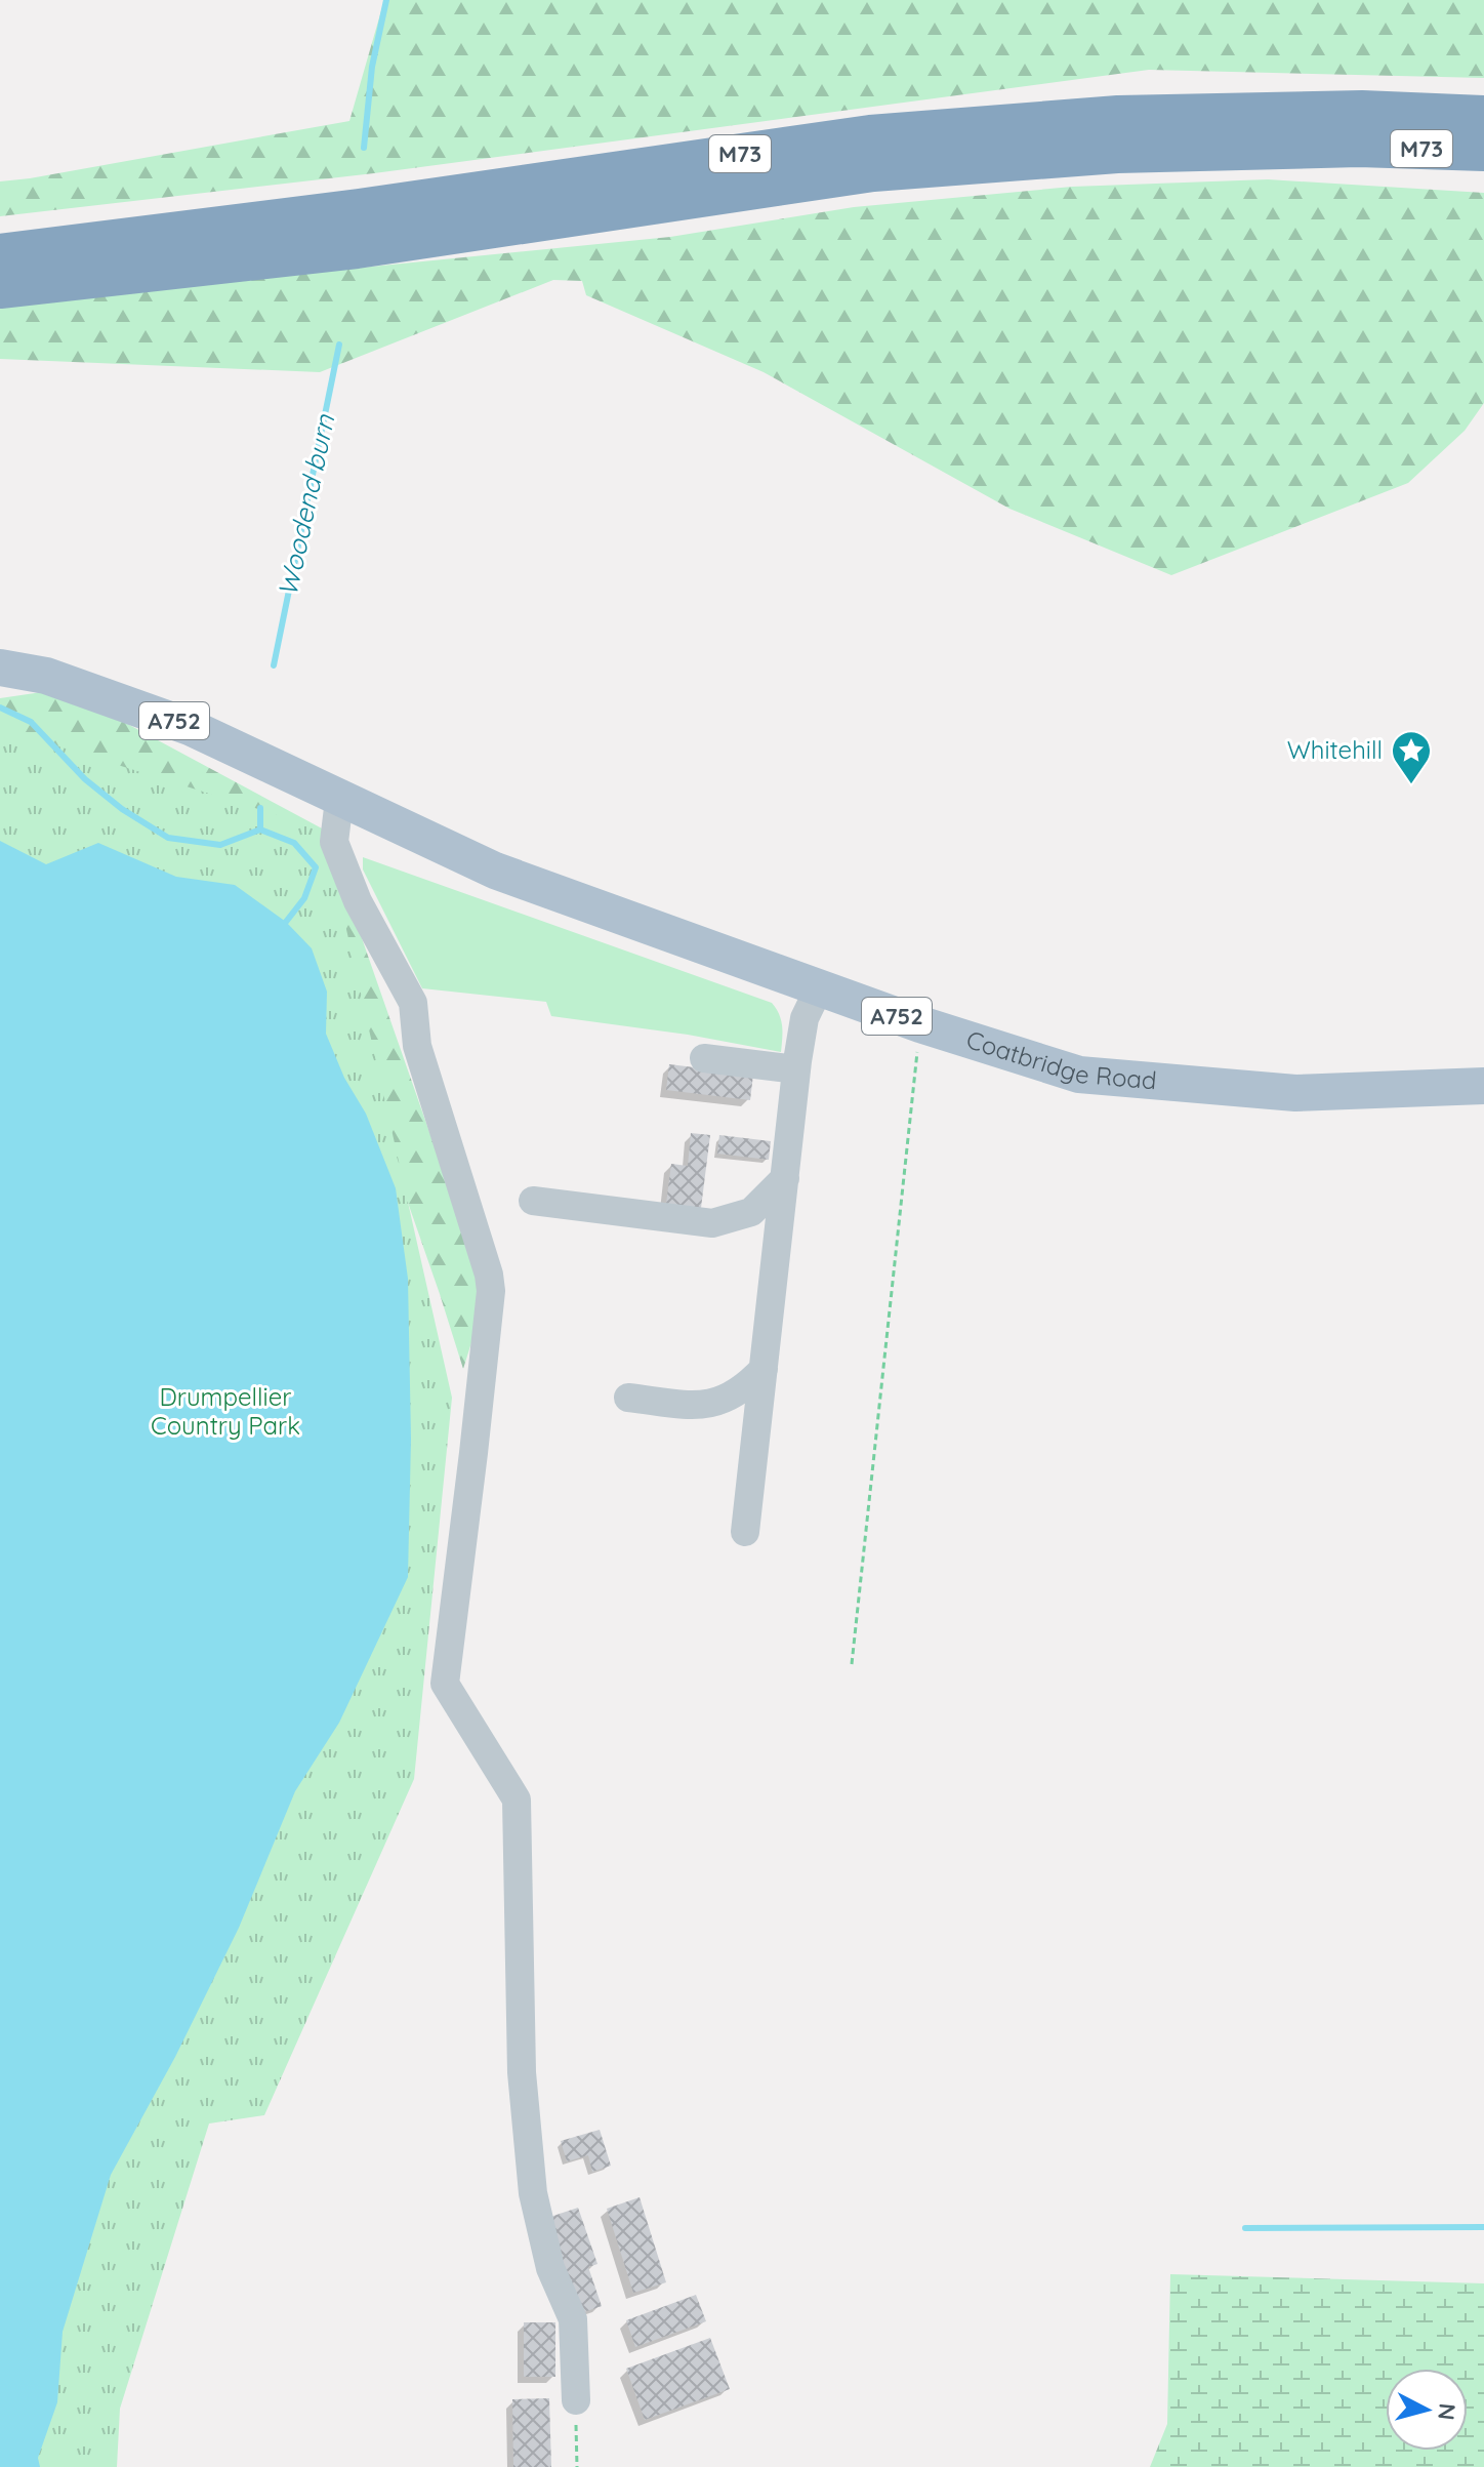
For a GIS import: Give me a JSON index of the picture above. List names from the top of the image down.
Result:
{
  "streets": {
    "highway": ["M73"],
    "main road": ["A752", "Coatbridge Road"]
  },
  "crossings": [
    ["A752", "Coatbridge Road"]
  ],
  "water": ["Woodend burn"],
  "parks": ["Drumpellier Country Park"],
  "places": {
    "place": ["Whitehill"]
  },
  "north": "right"
}
